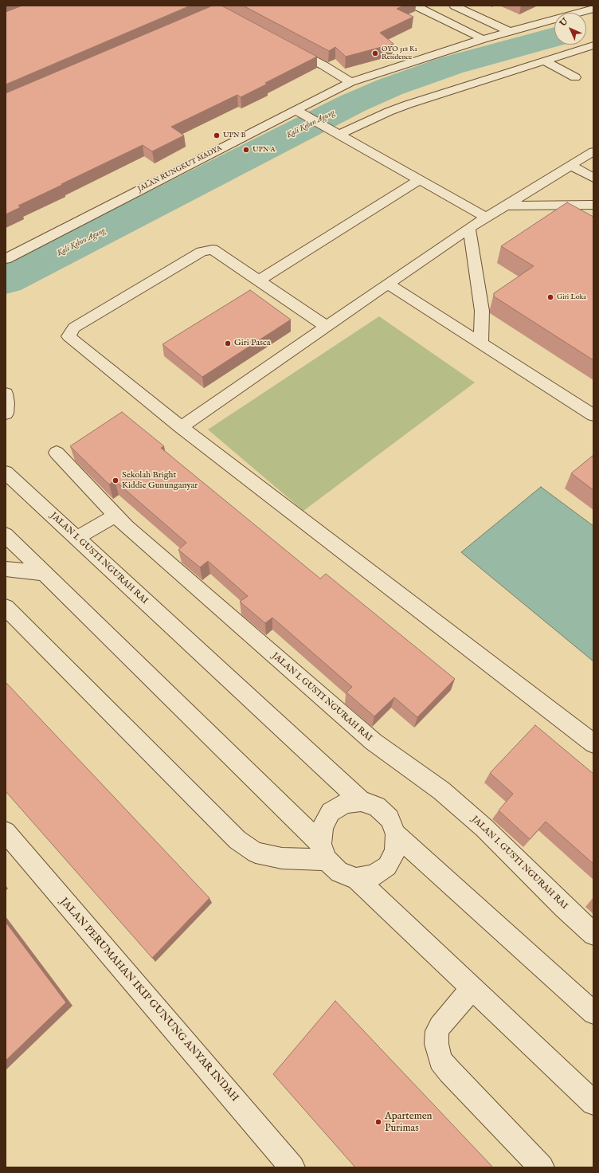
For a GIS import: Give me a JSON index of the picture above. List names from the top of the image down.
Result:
{
  "streets": {
    "street": ["JALAN RUNGKUT MADYA", "JALAN I. GUSTI NGURAH RAI", "JALAN PERUMAHAN IKIP GUNUNG ANYAR INDAH"]
  },
  "water": ["Kali Kebon Agung"],
  "places": [
    "OYO 318 K1 Residence",
    "UPN B",
    "UPN A",
    "Giri Loka",
    "Giri Pasca",
    "Sekolah Bright Kiddie Gununganyar",
    "Apartemen Purimas"
  ],
  "north": "top left"
}
